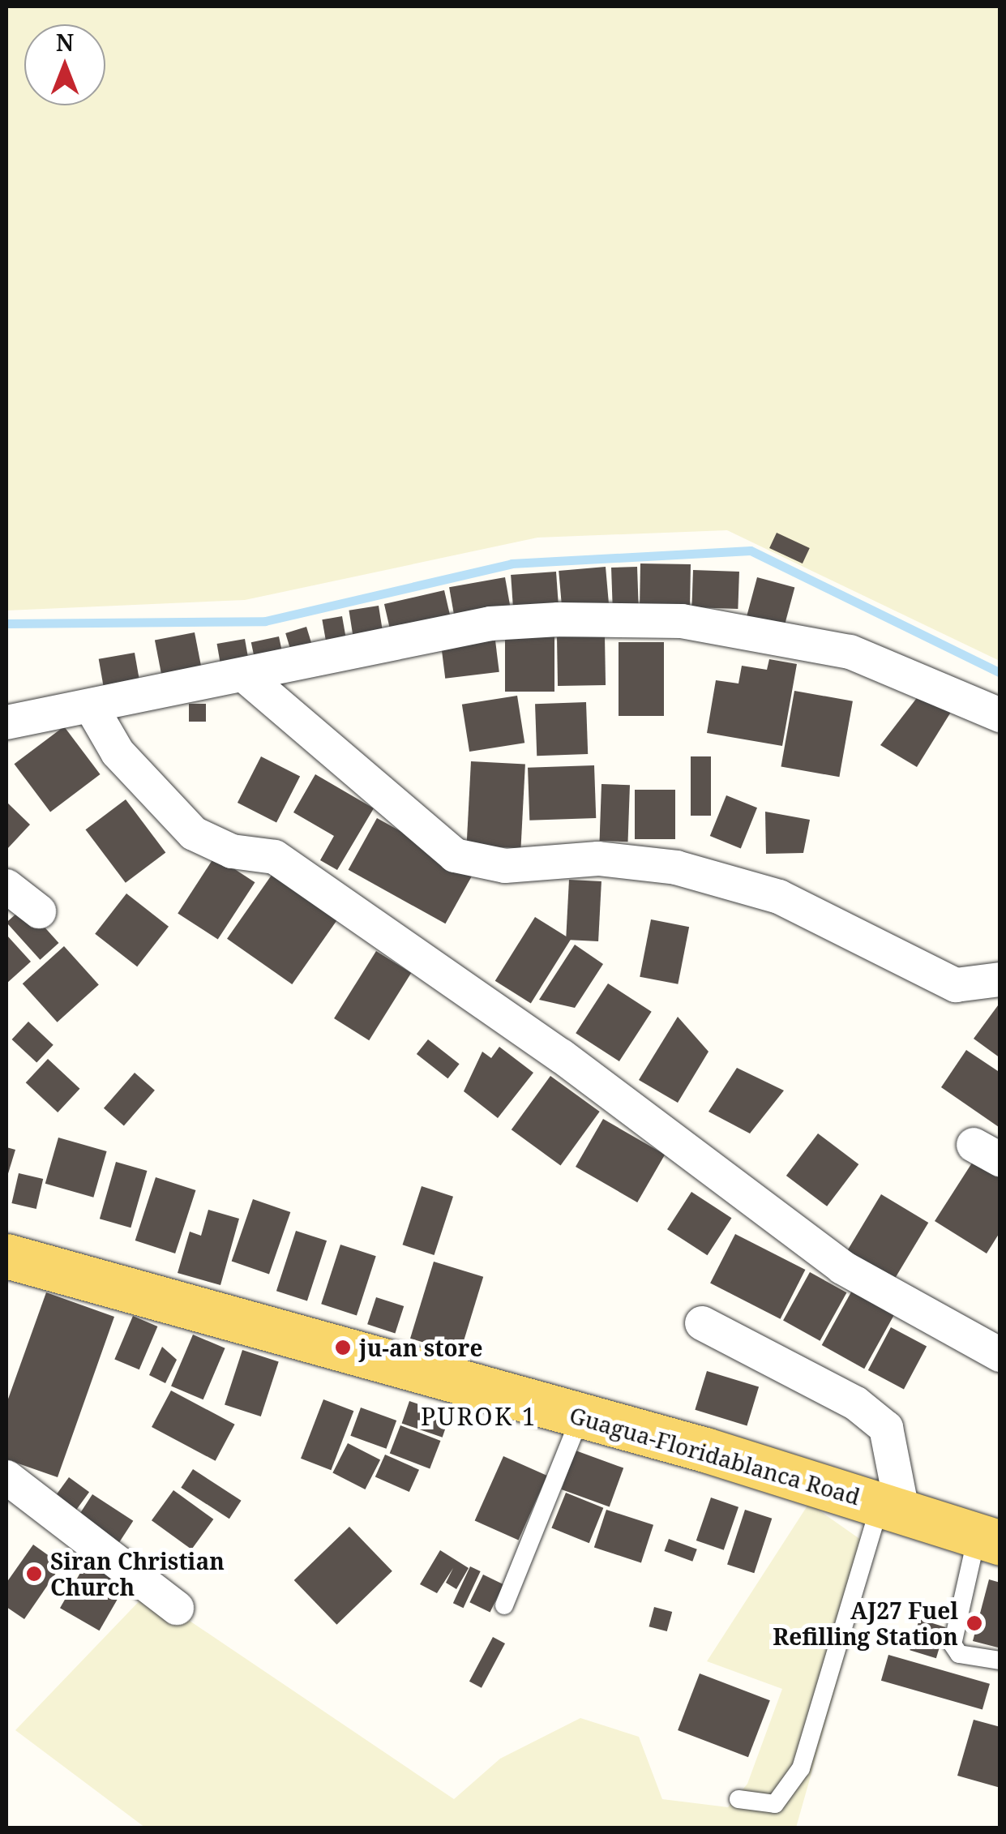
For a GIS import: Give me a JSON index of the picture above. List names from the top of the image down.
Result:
{
  "streets": {
    "main road": ["Guagua-Floridablanca Road"]
  },
  "districts": ["PUROK 1"],
  "places": ["ju-an store", "Siran Christian Church", "AJ27 Fuel Refilling Station"],
  "north": "top"
}
